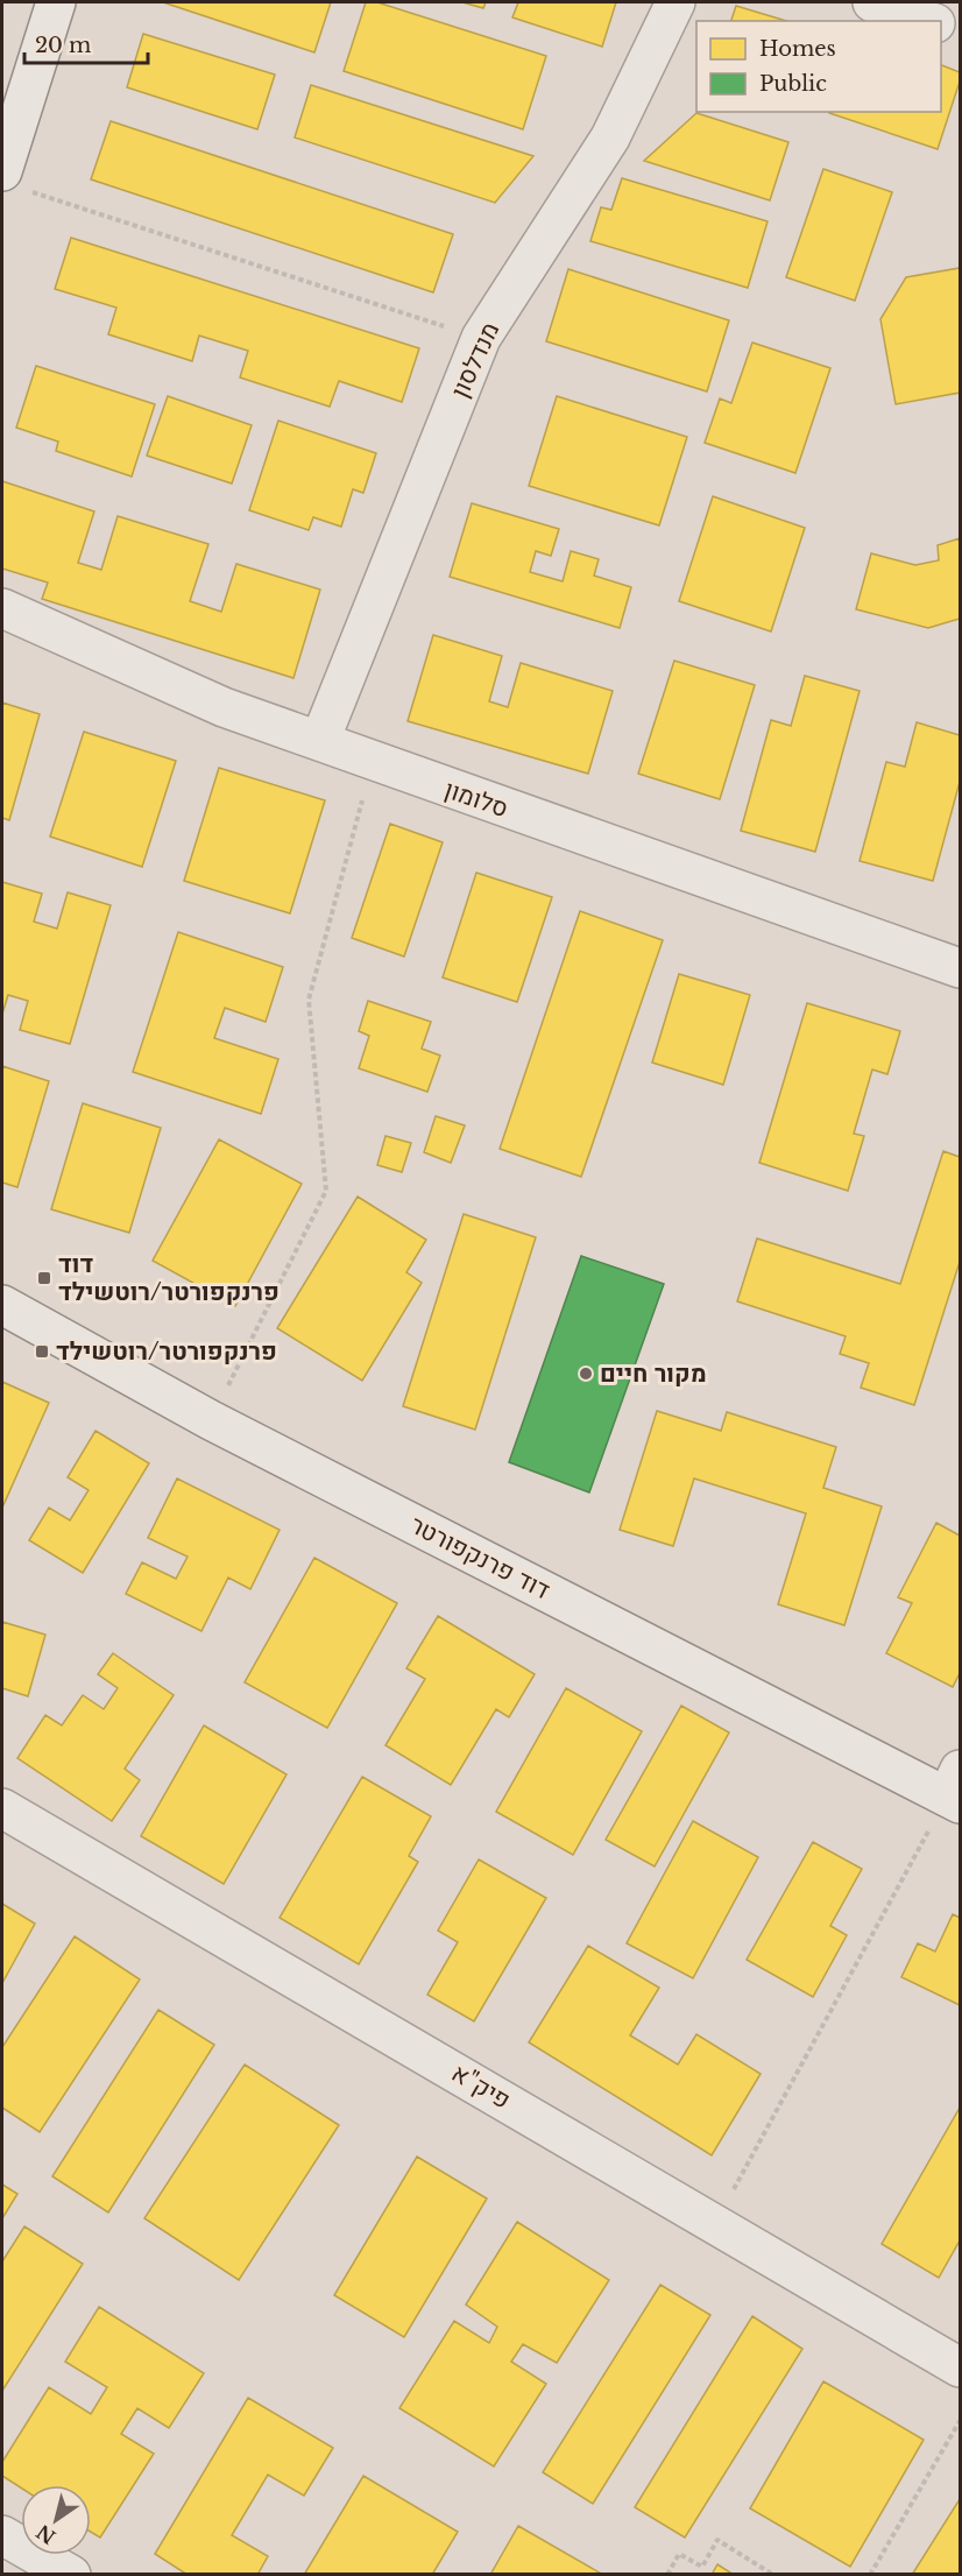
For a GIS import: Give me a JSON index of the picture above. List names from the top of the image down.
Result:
{
  "streets": {
    "street": [
      "מנדלסון",
      "סלומון",
      "דוד פרנקפורטר",
      "פיק\"א"
    ]
  },
  "crossings": [
    ["מנדלסון", "סלומון"]
  ],
  "places": {
    "transit": ["דוד פרנקפורטר/רוטשילד", "פרנקפורטר/רוטשילד"],
    "other": ["מקור חיים"]
  },
  "legend": ["Homes", "Public"],
  "scale_bar": "20 m",
  "north": "bottom left"
}
